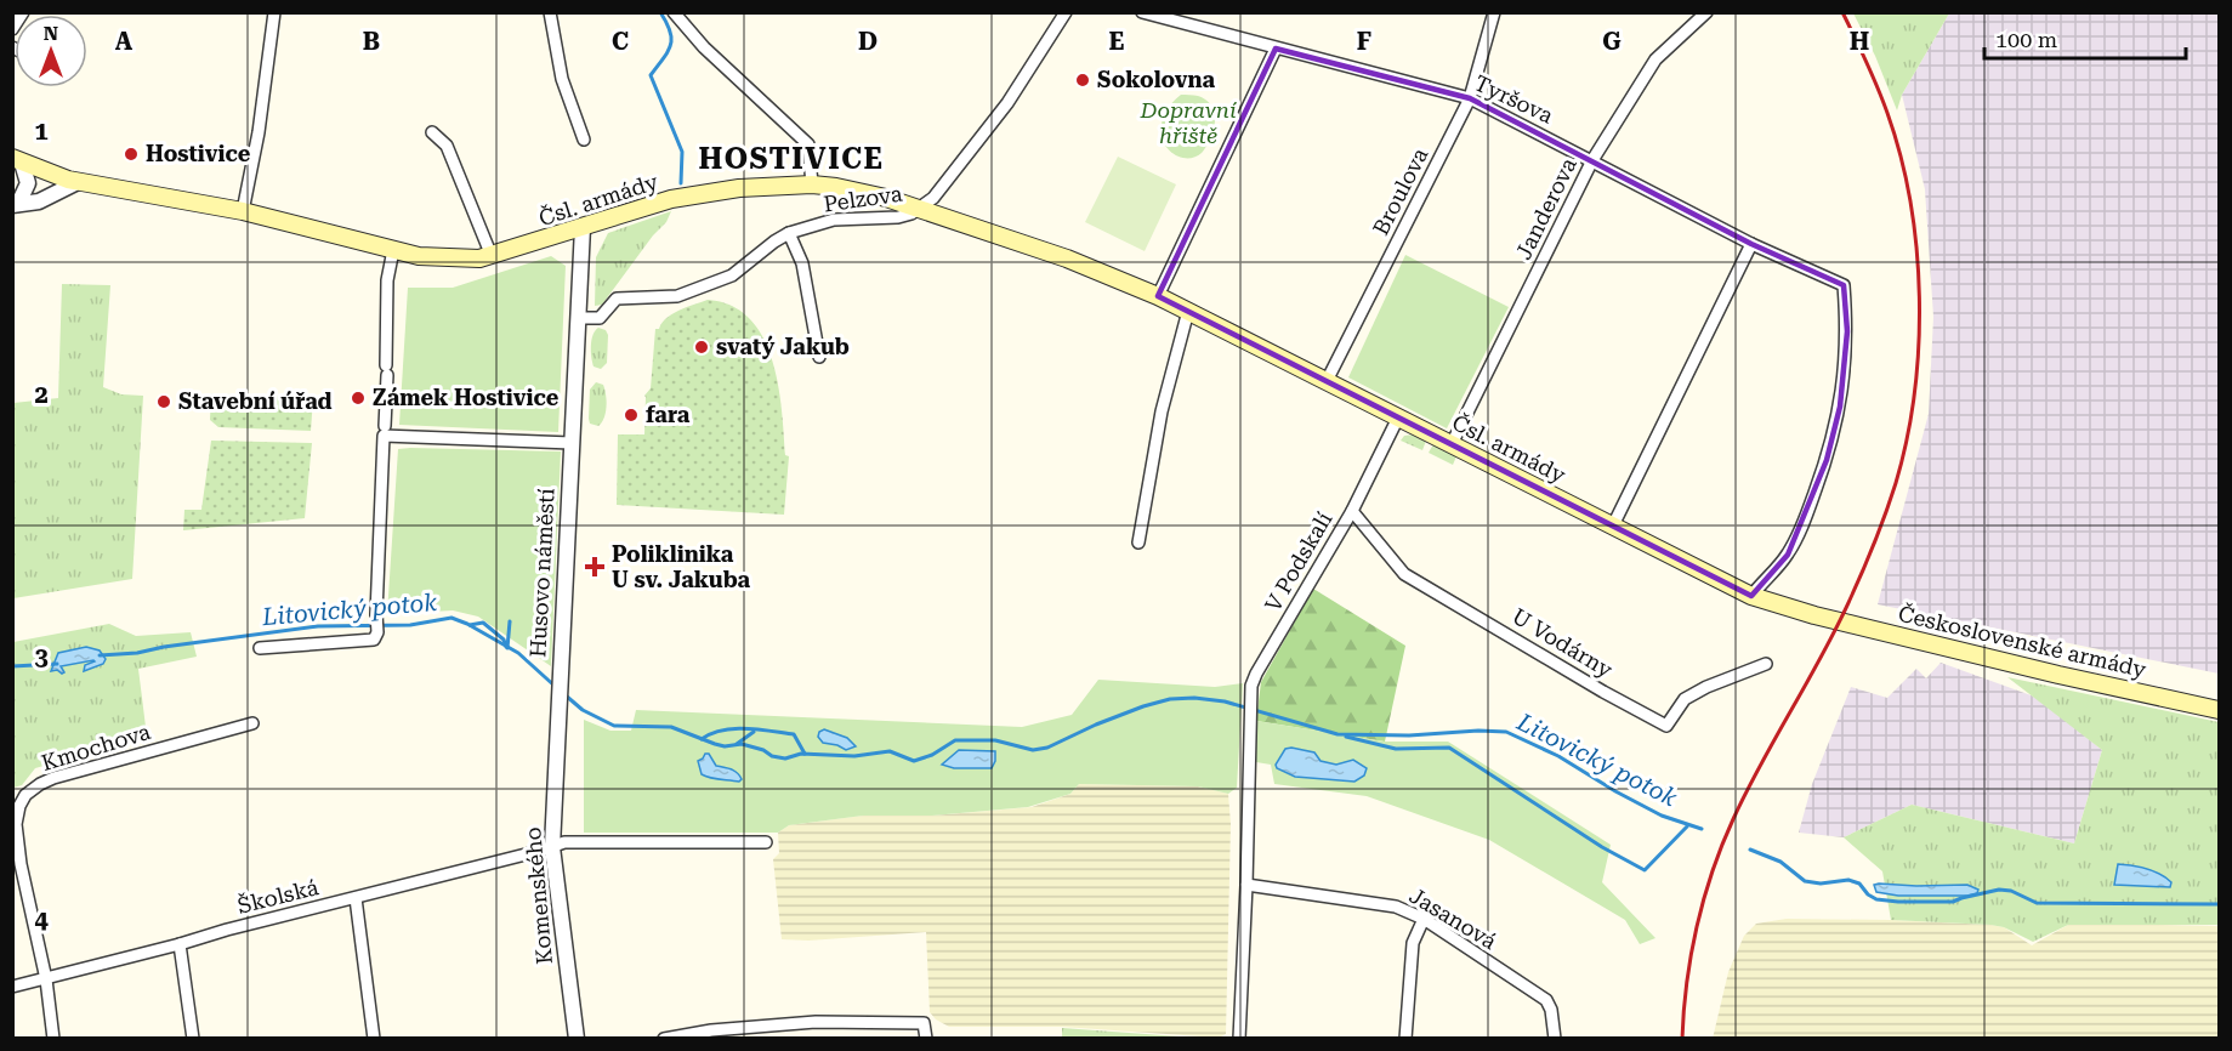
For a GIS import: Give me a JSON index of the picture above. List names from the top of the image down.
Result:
{
  "streets": {
    "main road": ["Čsl. armády", "Československé armády"],
    "street": [
      "Tyršova",
      "Broulova",
      "Pelzova",
      "Janderova",
      "V Podskalí",
      "Husovo náměstí",
      "U Vodárny",
      "Kmochova",
      "Komenského",
      "Školská",
      "Jasanová"
    ]
  },
  "crossings": [
    ["Tyršova", "Broulova"],
    ["Tyršova", "Čsl. armády"],
    ["Tyršova", "Janderova"],
    ["Broulova", "Čsl. armády"],
    ["Pelzova", "Čsl. armády"],
    ["Pelzova", "Husovo náměstí"],
    ["Čsl. armády", "Janderova"],
    ["Čsl. armády", "V Podskalí"],
    ["Čsl. armády", "Husovo náměstí"],
    ["Čsl. armády", "Československé armády"],
    ["V Podskalí", "U Vodárny"],
    ["V Podskalí", "Jasanová"],
    ["Husovo náměstí", "Komenského"],
    ["Kmochova", "Školská"],
    ["Komenského", "Školská"]
  ],
  "districts": ["HOSTIVICE"],
  "water": ["Litovický potok"],
  "parks": ["Dopravní hřiště"],
  "places": {
    "other": [
      "Sokolovna",
      "Hostivice",
      "svatý Jakub",
      "Zámek Hostivice",
      "Stavební úřad",
      "fara"
    ],
    "health": ["Poliklinika U sv. Jakuba"]
  },
  "scale_bar": "100 m",
  "north": "top",
  "grid": {
    "columns": [
      "A",
      "B",
      "C",
      "D",
      "E",
      "F",
      "G",
      "H"
    ],
    "rows": [
      "1",
      "2",
      "3",
      "4"
    ]
  }
}
